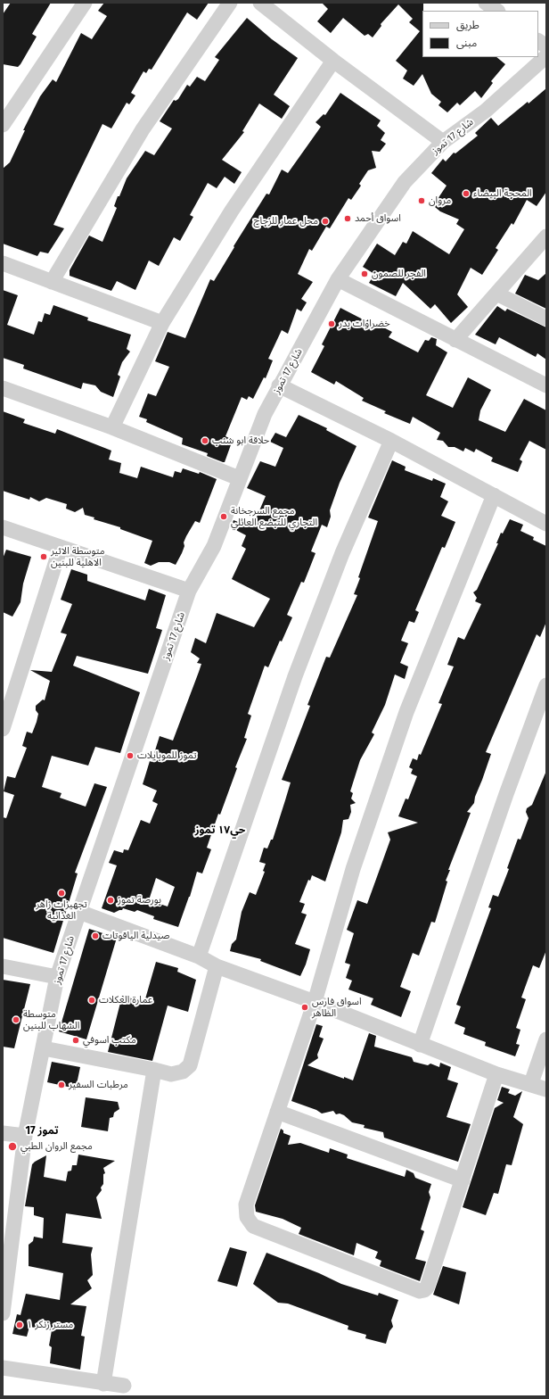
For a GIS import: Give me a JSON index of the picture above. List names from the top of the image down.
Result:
{
  "streets": {
    "street": ["شارع 17 تموز"]
  },
  "districts": ["حي۱۷ تموز", "17 تموز"],
  "places": [
    "المحجة البيضاء",
    "مروان",
    "اسواق أحمد",
    "محل عمار للزجاج",
    "الفجر للصمون",
    "خضراوات بدر",
    "حلاقة ابو شنب",
    "مجمع السرجخانة التجاري للتبضع العائلي",
    "متوسطة الاثير الاهلية للبنين",
    "تموز للموبايلات",
    "تجهيزات زاهر الغذائية",
    "بورصة تموز",
    "صيدلية الياقوتات",
    "عمارة العكلات",
    "اسواق فارس الظاهر",
    "متوسطة الشهاب للبنين",
    "مكتب اسوفي",
    "مرطبات السفير",
    "مجمع الروان الطبي",
    "مستر زنكر ١"
  ],
  "legend": ["طريق", "مبنى"]
}
